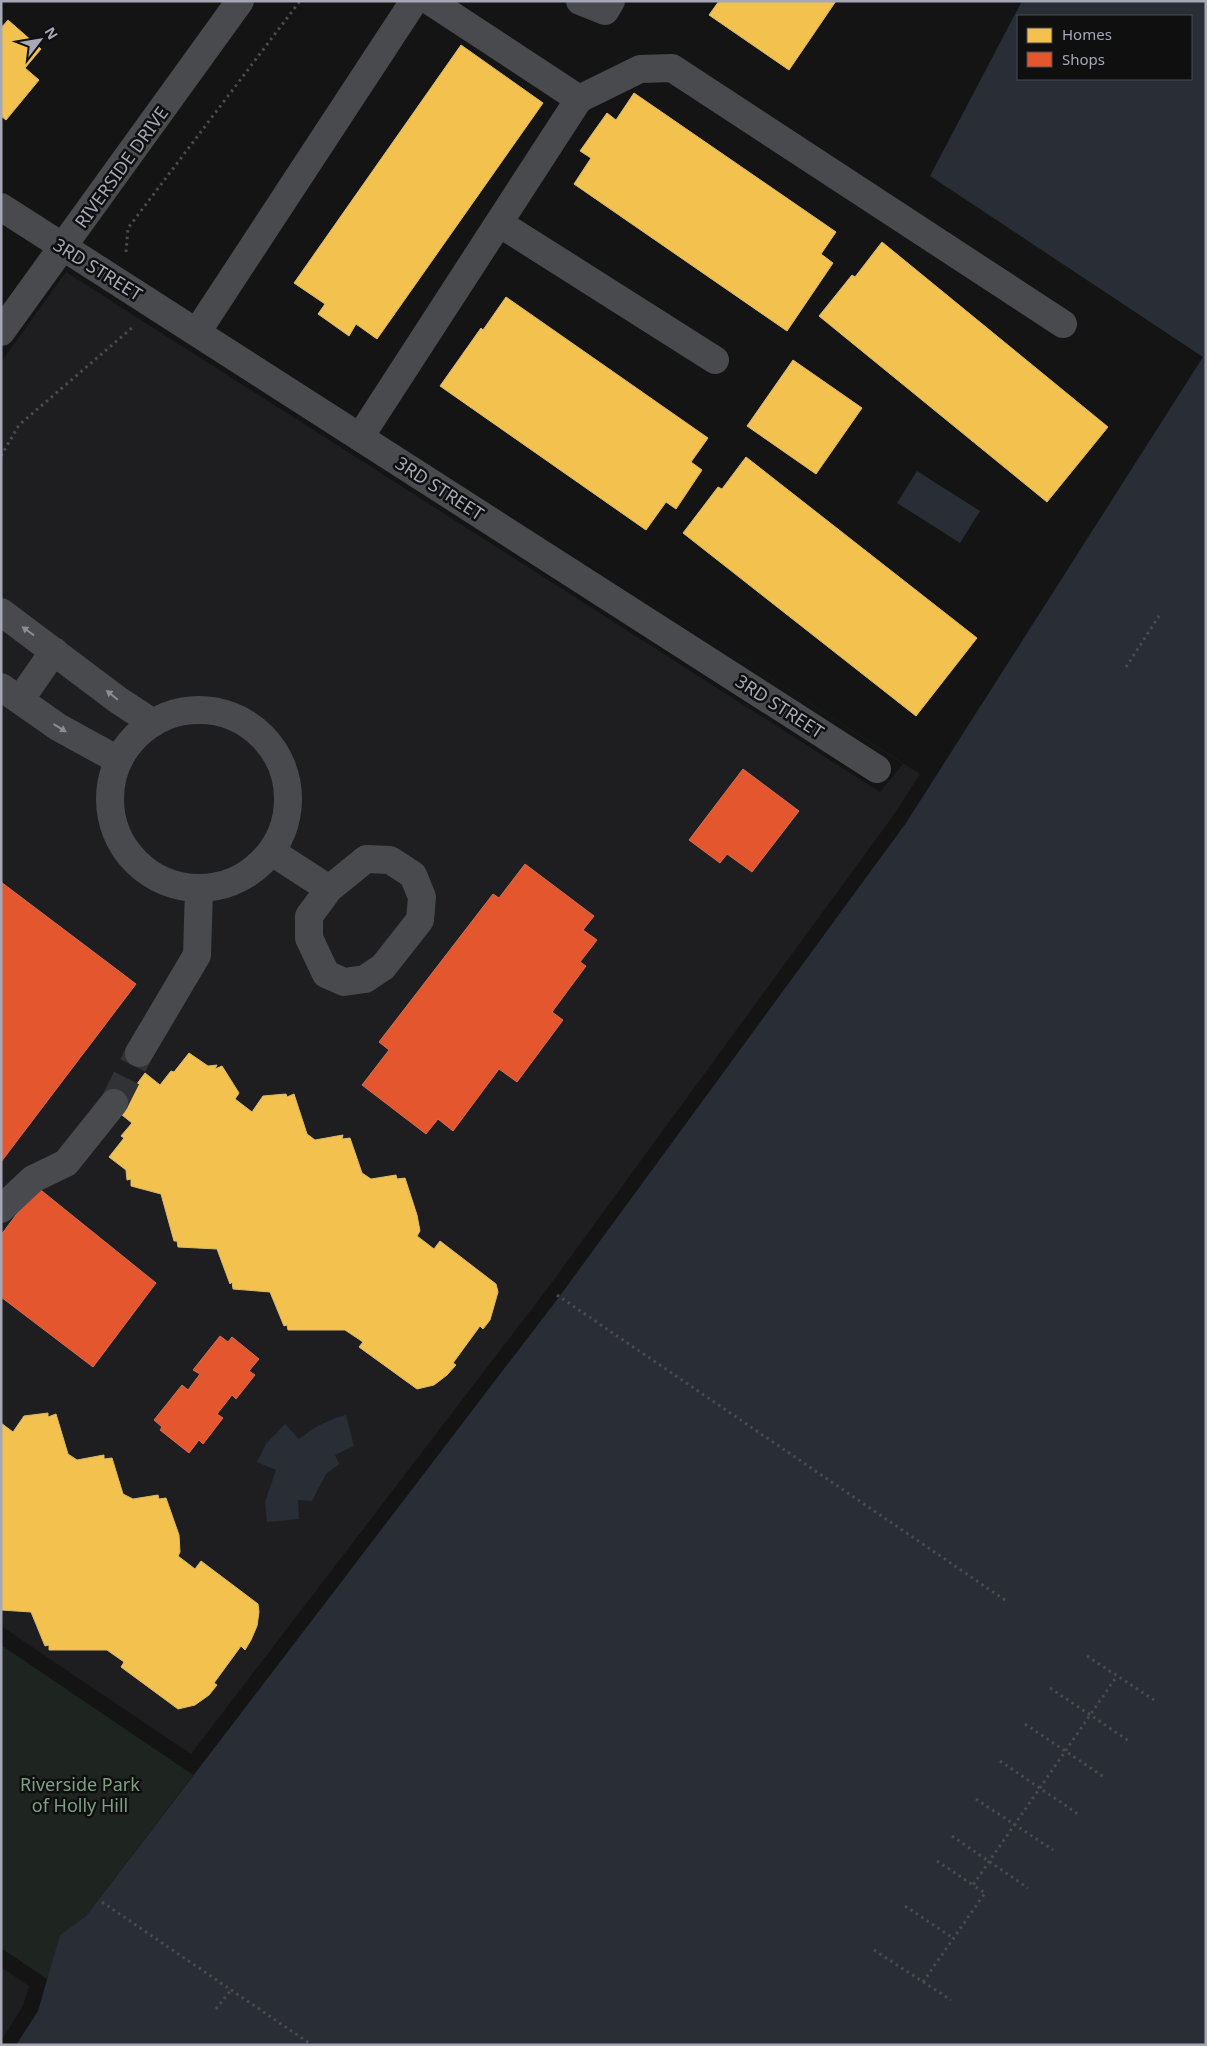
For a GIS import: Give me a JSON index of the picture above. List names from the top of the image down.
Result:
{
  "streets": {
    "street": ["RIVERSIDE DRIVE", "3RD STREET"]
  },
  "crossings": [
    ["RIVERSIDE DRIVE", "3RD STREET"]
  ],
  "parks": ["Riverside Park of Holly Hill"],
  "legend": ["Homes", "Shops"],
  "north": "top right"
}
